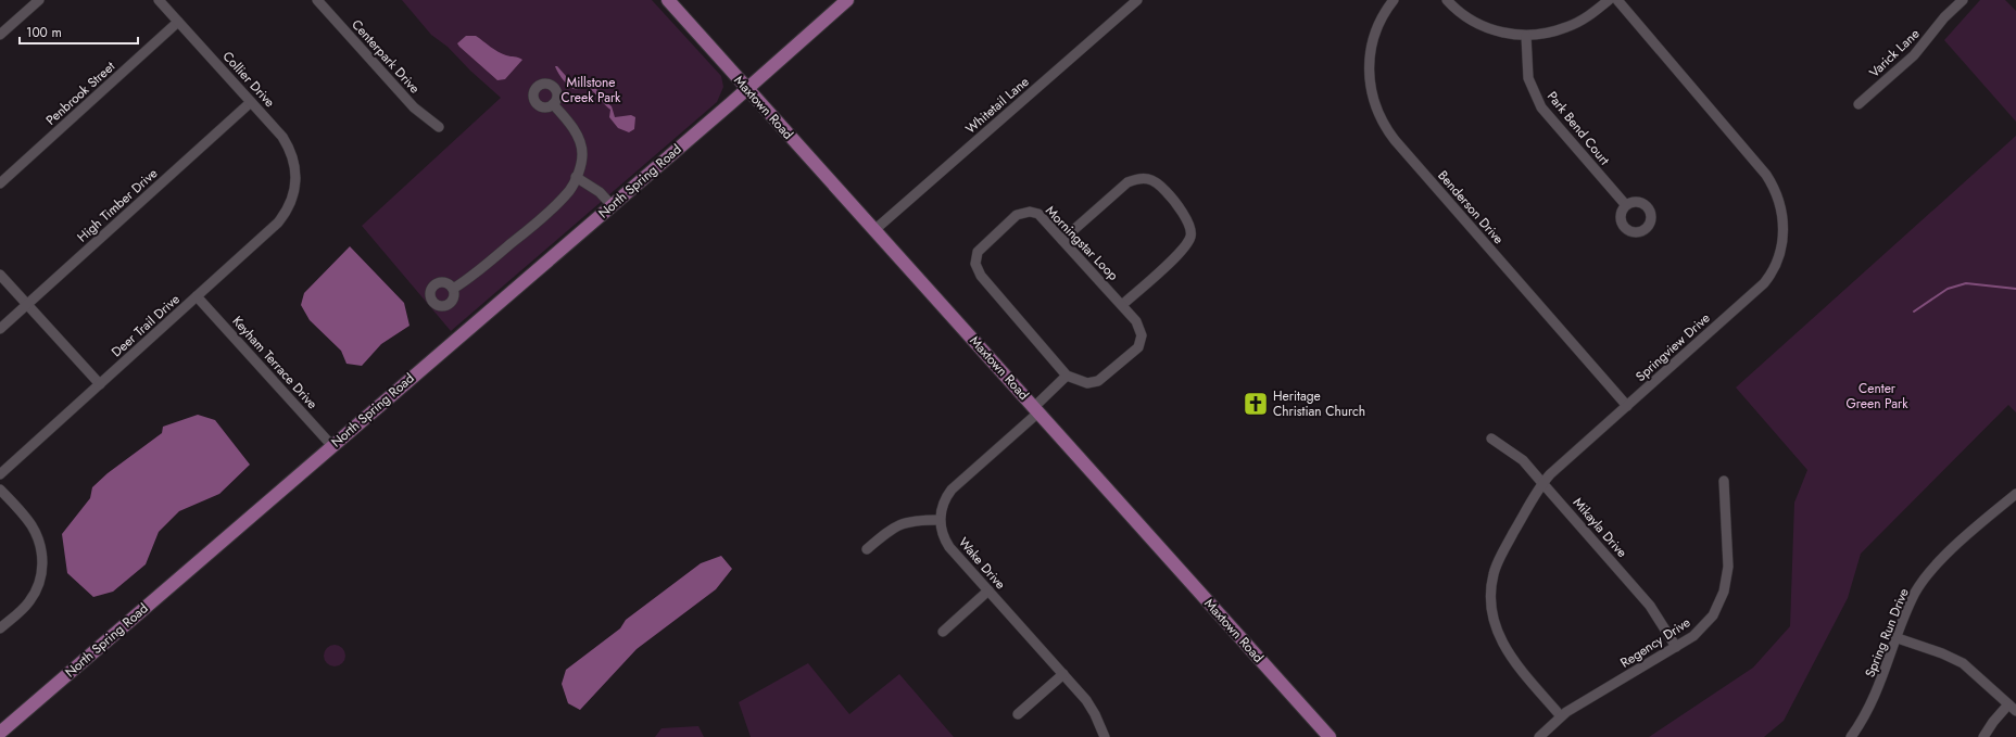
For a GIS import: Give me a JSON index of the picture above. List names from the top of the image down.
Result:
{
  "streets": {
    "main road": ["Maxtown Road", "North Spring Road"],
    "street": [
      "Varick Lane",
      "Centerpark Drive",
      "Collier Drive",
      "Penbrook Street",
      "Whitetail Lane",
      "Park Bend Court",
      "High Timber Drive",
      "Benderson Drive",
      "Morningstar Loop",
      "Deer Trail Drive",
      "Springview Drive",
      "Keyham Terrace Drive",
      "Mikayla Drive",
      "Wake Drive",
      "Spring Run Drive",
      "Regency Drive"
    ]
  },
  "crossings": [
    ["Collier Drive", "Penbrook Street"],
    ["Collier Drive", "High Timber Drive"],
    ["Collier Drive", "Deer Trail Drive"],
    ["Whitetail Lane", "Maxtown Road"],
    ["Maxtown Road", "North Spring Road"],
    ["North Spring Road", "Keyham Terrace Drive"],
    ["Benderson Drive", "Springview Drive"],
    ["Deer Trail Drive", "Keyham Terrace Drive"],
    ["Springview Drive", "Mikayla Drive"],
    ["Springview Drive", "Regency Drive"],
    ["Mikayla Drive", "Regency Drive"]
  ],
  "parks": ["Millstone Creek Park", "Center Green Park"],
  "places": {
    "church": ["Heritage Christian Church"]
  },
  "scale_bar": "100 m"
}
